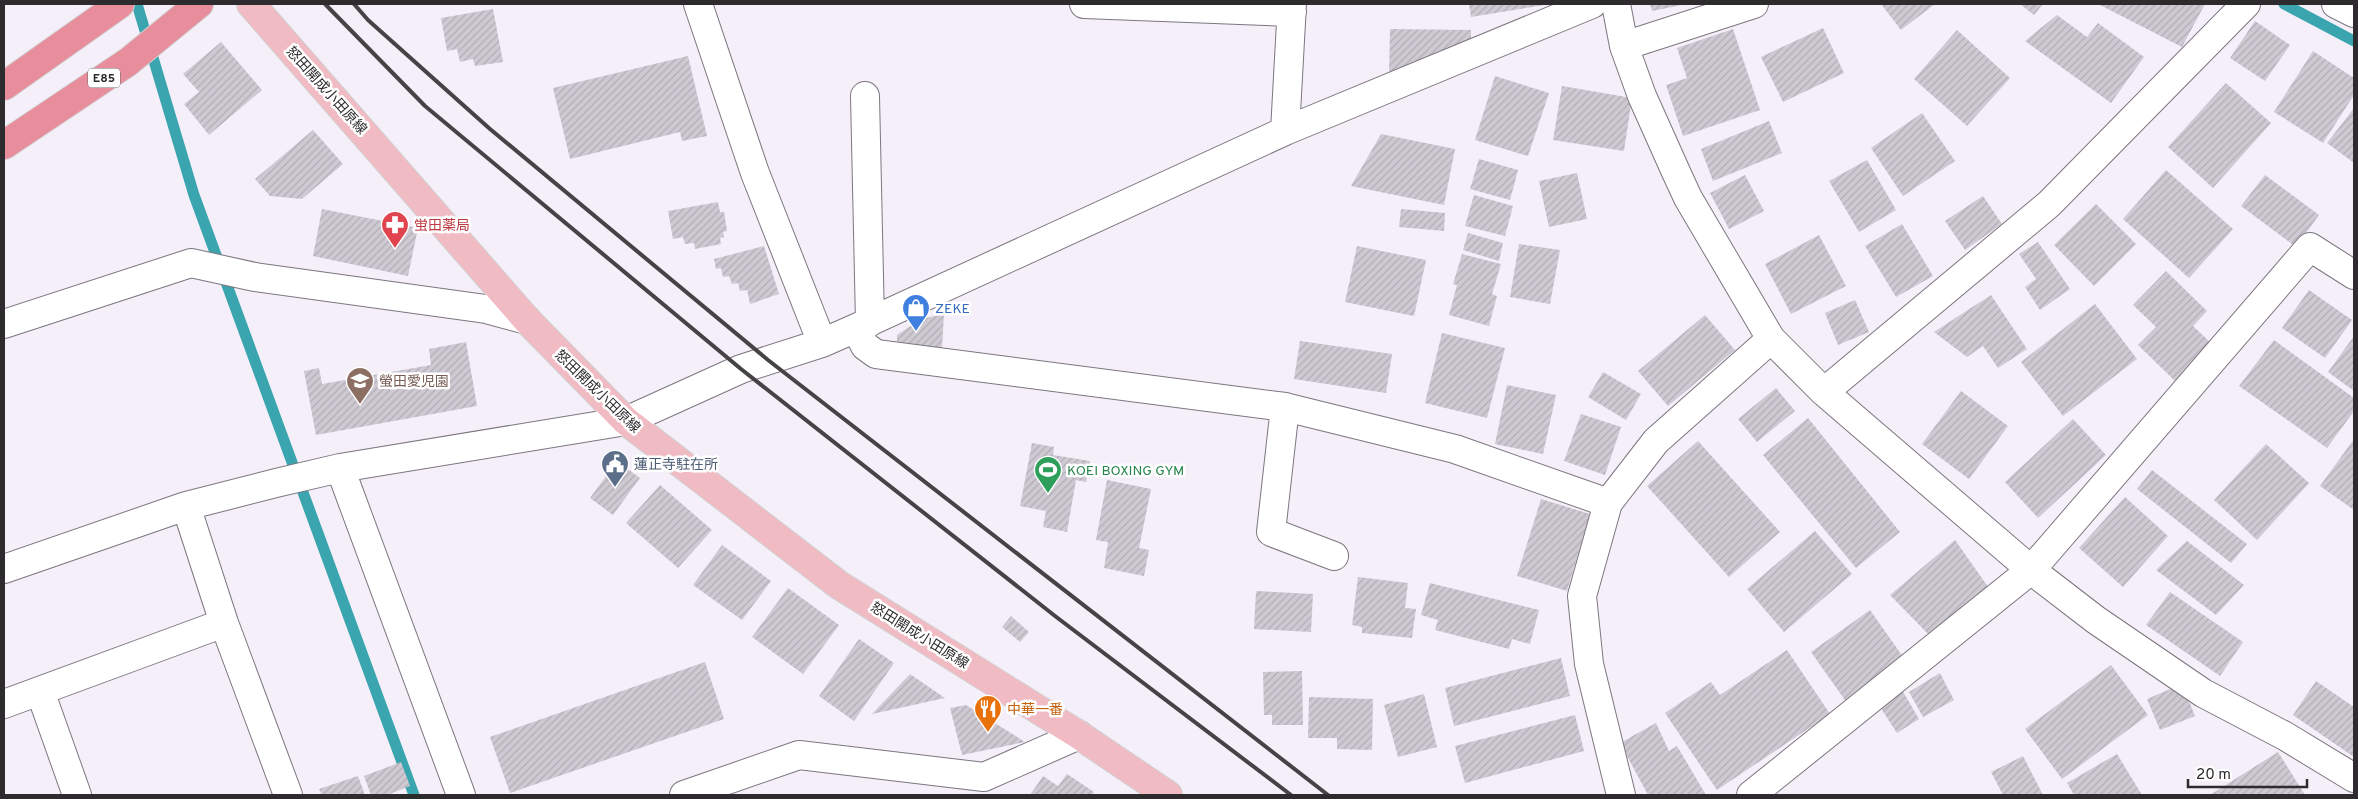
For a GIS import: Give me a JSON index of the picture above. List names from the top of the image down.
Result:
{
  "streets": {
    "highway": ["E85"],
    "main road": ["怒田開成小田原線"]
  },
  "places": {
    "pharmacy": ["蛍田薬局"],
    "shop": ["ZEKE"],
    "school or university": ["螢田愛児園"],
    "public building": ["蓮正寺駐在所"],
    "sports": ["KOEI BOXING GYM"],
    "restaurant": ["中華一番"]
  },
  "scale_bar": "20 m"
}
